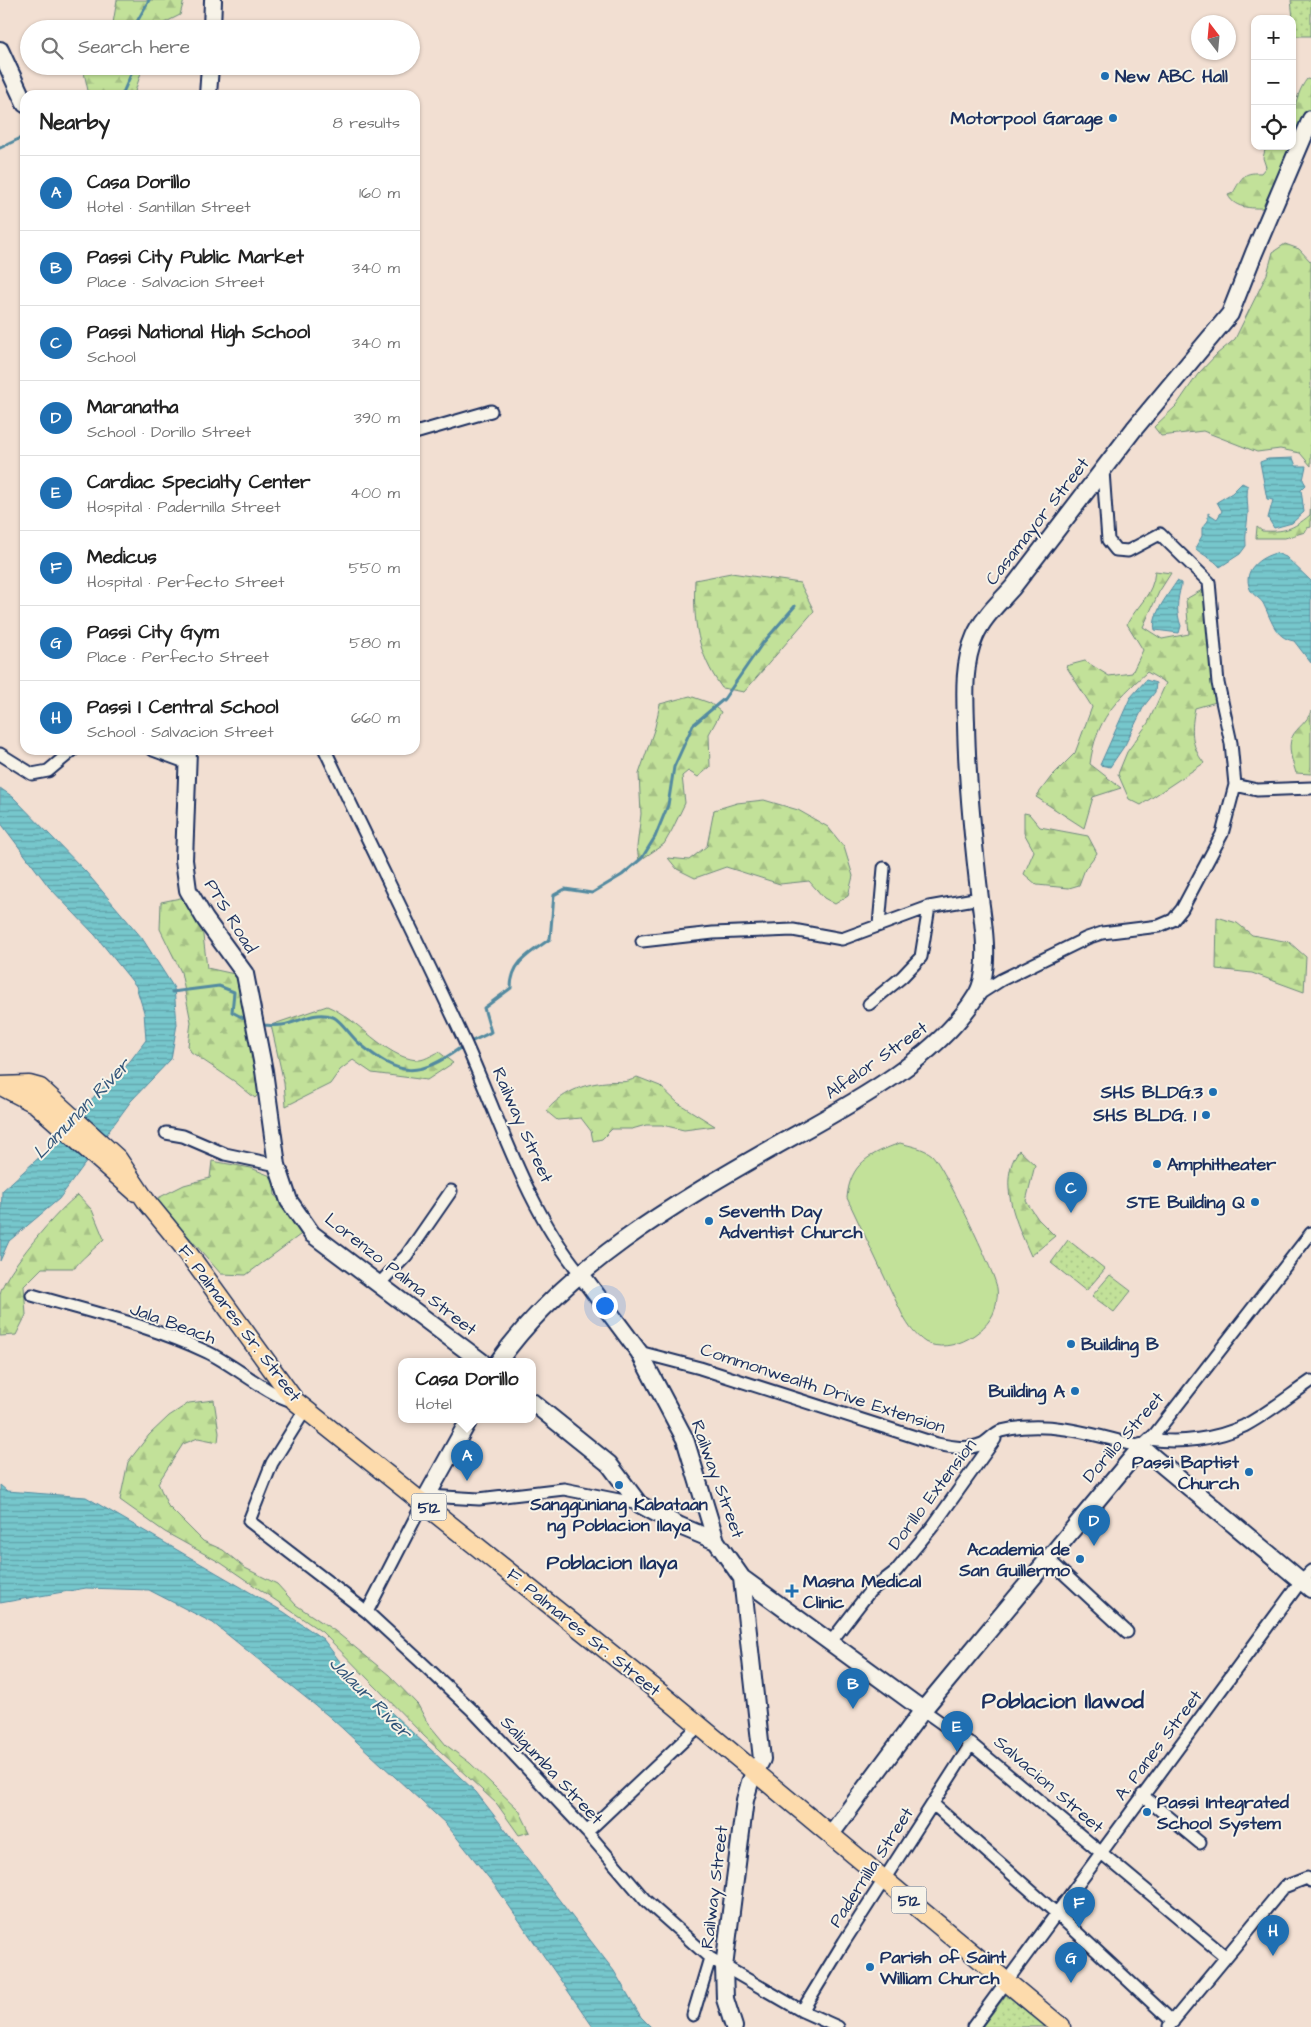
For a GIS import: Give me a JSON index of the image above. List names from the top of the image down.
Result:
{
  "streets": {
    "main road": ["F. Palmares Sr. Street", "512"],
    "street": [
      "Casamayor Street",
      "PTS Road",
      "Alfelor Street",
      "Railway Street",
      "Lorenzo Palma Street",
      "Jala Beach",
      "Commonwealth Drive Extension",
      "Dorillo Street",
      "Dorillo Extension",
      "A. Panes Street",
      "Saligumba Street",
      "Salvacion Street",
      "Padernilla Street"
    ]
  },
  "crossings": [
    ["Casamayor Street", "Alfelor Street"],
    ["PTS Road", "Lorenzo Palma Street"],
    ["Alfelor Street", "Railway Street"],
    ["Railway Street", "F. Palmares Sr. Street"],
    ["Railway Street", "Commonwealth Drive Extension"],
    ["Railway Street", "Saligumba Street"],
    ["Railway Street", "Salvacion Street"],
    ["Jala Beach", "F. Palmares Sr. Street"],
    ["Jala Beach", "Saligumba Street"],
    ["F. Palmares Sr. Street", "Dorillo Street"],
    ["F. Palmares Sr. Street", "512"],
    ["F. Palmares Sr. Street", "A. Panes Street"],
    ["F. Palmares Sr. Street", "Saligumba Street"],
    ["F. Palmares Sr. Street", "Padernilla Street"],
    ["Commonwealth Drive Extension", "Dorillo Street"],
    ["Commonwealth Drive Extension", "Dorillo Extension"],
    ["Dorillo Street", "Salvacion Street"],
    ["Dorillo Extension", "Salvacion Street"],
    ["A. Panes Street", "Salvacion Street"],
    ["Saligumba Street", "Padernilla Street"],
    ["Salvacion Street", "Padernilla Street"]
  ],
  "districts": ["Poblacion Ilaya", "Poblacion Ilawod"],
  "water": ["Lamunan River", "Jalaur River"],
  "places": {
    "other": [
      "New ABC Hall",
      "Motorpool Garage",
      "SHS BLDG.3",
      "SHS BLDG. 1",
      "Amphitheater",
      "STE Building Q",
      "Seventh Day Adventist Church",
      "Building B",
      "Building A",
      "Passi Baptist Church",
      "Sangguniang Kabataan ng Poblacion Ilaya",
      "Academia de San Guillermo",
      "Passi Integrated School System",
      "Parish of Saint William Church"
    ],
    "health": ["Masna Medical Clinic"]
  },
  "north": "top",
  "page": {
    "map_buttons": ["+", "−"],
    "search": "Search here",
    "heading": ["Nearby", "8 results"],
    "list": [
      {
        "mark": "A",
        "name": "Casa Dorillo",
        "note": "Hotel · Santillan Street",
        "value": "160 m"
      },
      {
        "mark": "B",
        "name": "Passi City Public Market",
        "note": "Place · Salvacion Street",
        "value": "340 m"
      },
      {
        "mark": "C",
        "name": "Passi National High School",
        "note": "School",
        "value": "340 m"
      },
      {
        "mark": "D",
        "name": "Maranatha",
        "note": "School · Dorillo Street",
        "value": "390 m"
      },
      {
        "mark": "E",
        "name": "Cardiac Specialty Center",
        "note": "Hospital · Padernilla Street",
        "value": "400 m"
      },
      {
        "mark": "F",
        "name": "Medicus",
        "note": "Hospital · Perfecto Street",
        "value": "550 m"
      },
      {
        "mark": "G",
        "name": "Passi City Gym",
        "note": "Place · Perfecto Street",
        "value": "580 m"
      },
      {
        "mark": "H",
        "name": "Passi I Central School",
        "note": "School · Salvacion Street",
        "value": "660 m"
      }
    ],
    "pins": [
      "C",
      "A",
      "D",
      "B",
      "E",
      "F",
      "H",
      "G"
    ],
    "popup": ["Casa Dorillo", "Hotel"]
  }
}
